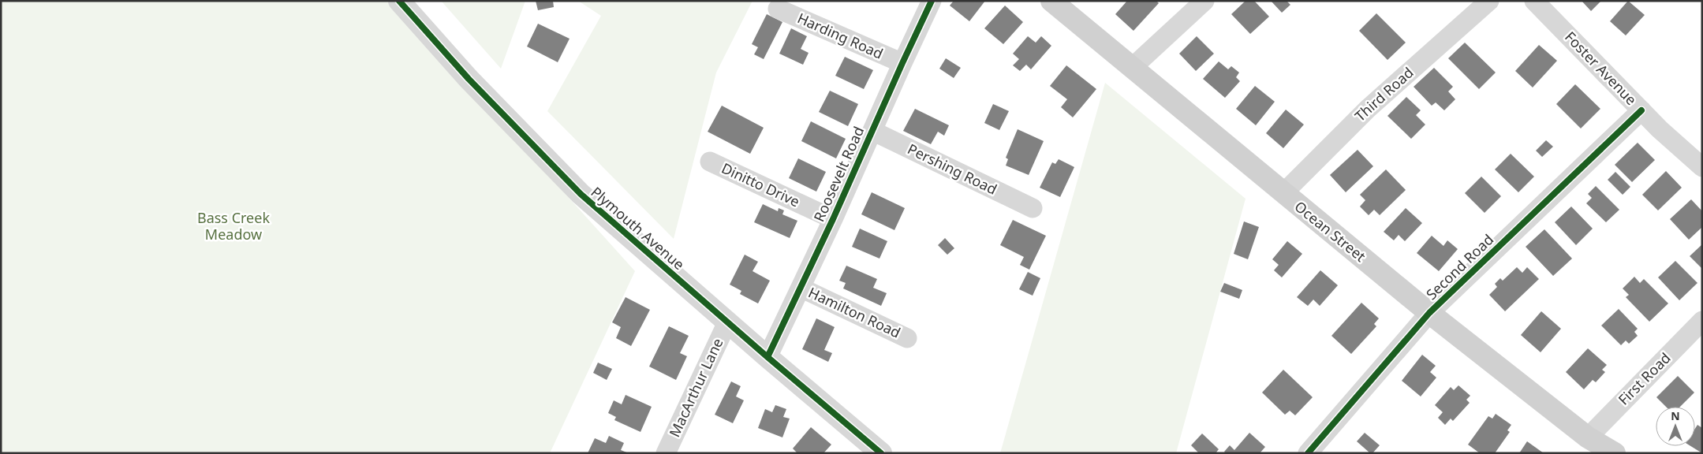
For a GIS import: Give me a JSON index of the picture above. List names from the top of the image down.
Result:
{
  "streets": {
    "main road": ["Ocean Street"],
    "street": [
      "Harding Road",
      "Foster Avenue",
      "Third Road",
      "Pershing Road",
      "Roosevelt Road",
      "Dinitto Drive",
      "Plymouth Avenue",
      "Second Road",
      "Hamilton Road",
      "First Road",
      "MacArthur Lane"
    ]
  },
  "crossings": [
    ["Harding Road", "Roosevelt Road"],
    ["Foster Avenue", "Second Road"],
    ["Third Road", "Ocean Street"],
    ["Pershing Road", "Roosevelt Road"],
    ["Roosevelt Road", "Dinitto Drive"],
    ["Roosevelt Road", "Plymouth Avenue"],
    ["Roosevelt Road", "Hamilton Road"],
    ["Plymouth Avenue", "MacArthur Lane"],
    ["Ocean Street", "Second Road"],
    ["Ocean Street", "First Road"]
  ],
  "parks": ["Bass Creek Meadow"],
  "north": "top"
}
